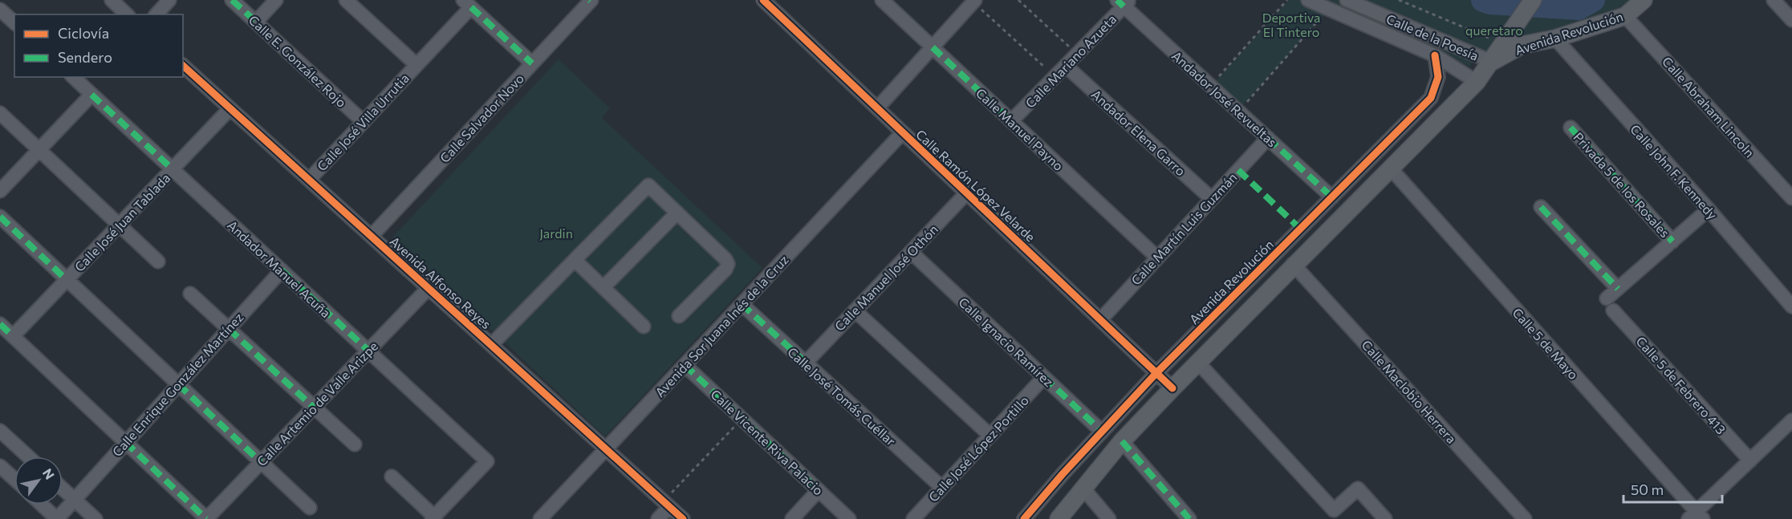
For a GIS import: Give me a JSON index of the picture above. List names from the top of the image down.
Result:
{
  "streets": {
    "main road": ["Avenida Revolución"],
    "street": [
      "Calle de la Poesía",
      "Calle E. González Rojo",
      "Calle Mariano Azueta",
      "Andador José Revueltas",
      "Calle Abraham Lincoln",
      "Calle Salvador Novo",
      "Calle José Villa Urrutia",
      "Calle Manuel Payno",
      "Andador Elena Garro",
      "Calle John F. Kennedy",
      "Privada 5 de los Rosales",
      "Calle Ramón López Velarde",
      "Calle José Juan Tablada",
      "Calle Martín Luis Guzmán",
      "Andador Manuel Acuña",
      "Calle Manuel José Othón",
      "Avenida Alfonso Reyes",
      "Avenida Sor Juana Inés de la Cruz",
      "Calle Ignacio Ramírez",
      "Calle 5 de Mayo",
      "Calle Enrique González Martínez",
      "Calle 5 de Febrero 413",
      "Calle Maclobio Herrera",
      "Calle José Tomás Cuéllar",
      "Calle Artemio de Valle Arizpe",
      "Calle Vicente Riva Palacio",
      "Calle José López Portillo"
    ]
  },
  "crossings": [
    ["Avenida Revolución", "Calle de la Poesía"],
    ["Avenida Revolución", "Andador José Revueltas"],
    ["Avenida Revolución", "Calle Abraham Lincoln"],
    ["Avenida Revolución", "Calle John F. Kennedy"],
    ["Avenida Revolución", "Calle Ramón López Velarde"],
    ["Avenida Revolución", "Calle Ignacio Ramírez"],
    ["Avenida Revolución", "Calle 5 de Mayo"],
    ["Avenida Revolución", "Calle Maclobio Herrera"],
    ["Calle E. González Rojo", "Calle José Villa Urrutia"],
    ["Calle Mariano Azueta", "Andador José Revueltas"],
    ["Calle Mariano Azueta", "Calle Manuel Payno"],
    ["Calle Mariano Azueta", "Andador Elena Garro"],
    ["Andador José Revueltas", "Calle Martín Luis Guzmán"],
    ["Calle Salvador Novo", "Avenida Alfonso Reyes"],
    ["Calle José Villa Urrutia", "Avenida Alfonso Reyes"],
    ["Calle Manuel Payno", "Calle Martín Luis Guzmán"],
    ["Andador Elena Garro", "Calle Martín Luis Guzmán"],
    ["Calle Ramón López Velarde", "Calle Martín Luis Guzmán"],
    ["Calle Ramón López Velarde", "Calle Manuel José Othón"],
    ["Calle Ramón López Velarde", "Avenida Sor Juana Inés de la Cruz"],
    ["Calle José Juan Tablada", "Andador Manuel Acuña"],
    ["Calle José Juan Tablada", "Avenida Alfonso Reyes"],
    ["Andador Manuel Acuña", "Calle Enrique González Martínez"],
    ["Andador Manuel Acuña", "Calle Artemio de Valle Arizpe"],
    ["Calle Manuel José Othón", "Calle Ignacio Ramírez"],
    ["Calle Manuel José Othón", "Calle José Tomás Cuéllar"],
    ["Avenida Alfonso Reyes", "Avenida Sor Juana Inés de la Cruz"],
    ["Avenida Alfonso Reyes", "Calle Artemio de Valle Arizpe"],
    ["Avenida Sor Juana Inés de la Cruz", "Calle José Tomás Cuéllar"],
    ["Avenida Sor Juana Inés de la Cruz", "Calle Vicente Riva Palacio"],
    ["Calle Ignacio Ramírez", "Calle José López Portillo"],
    ["Calle José Tomás Cuéllar", "Calle José López Portillo"]
  ],
  "parks": ["Deportiva El Tintero", "queretaro", "Jardin"],
  "legend": ["Ciclovía", "Sendero"],
  "scale_bar": "50 m",
  "north": "top right"
}
